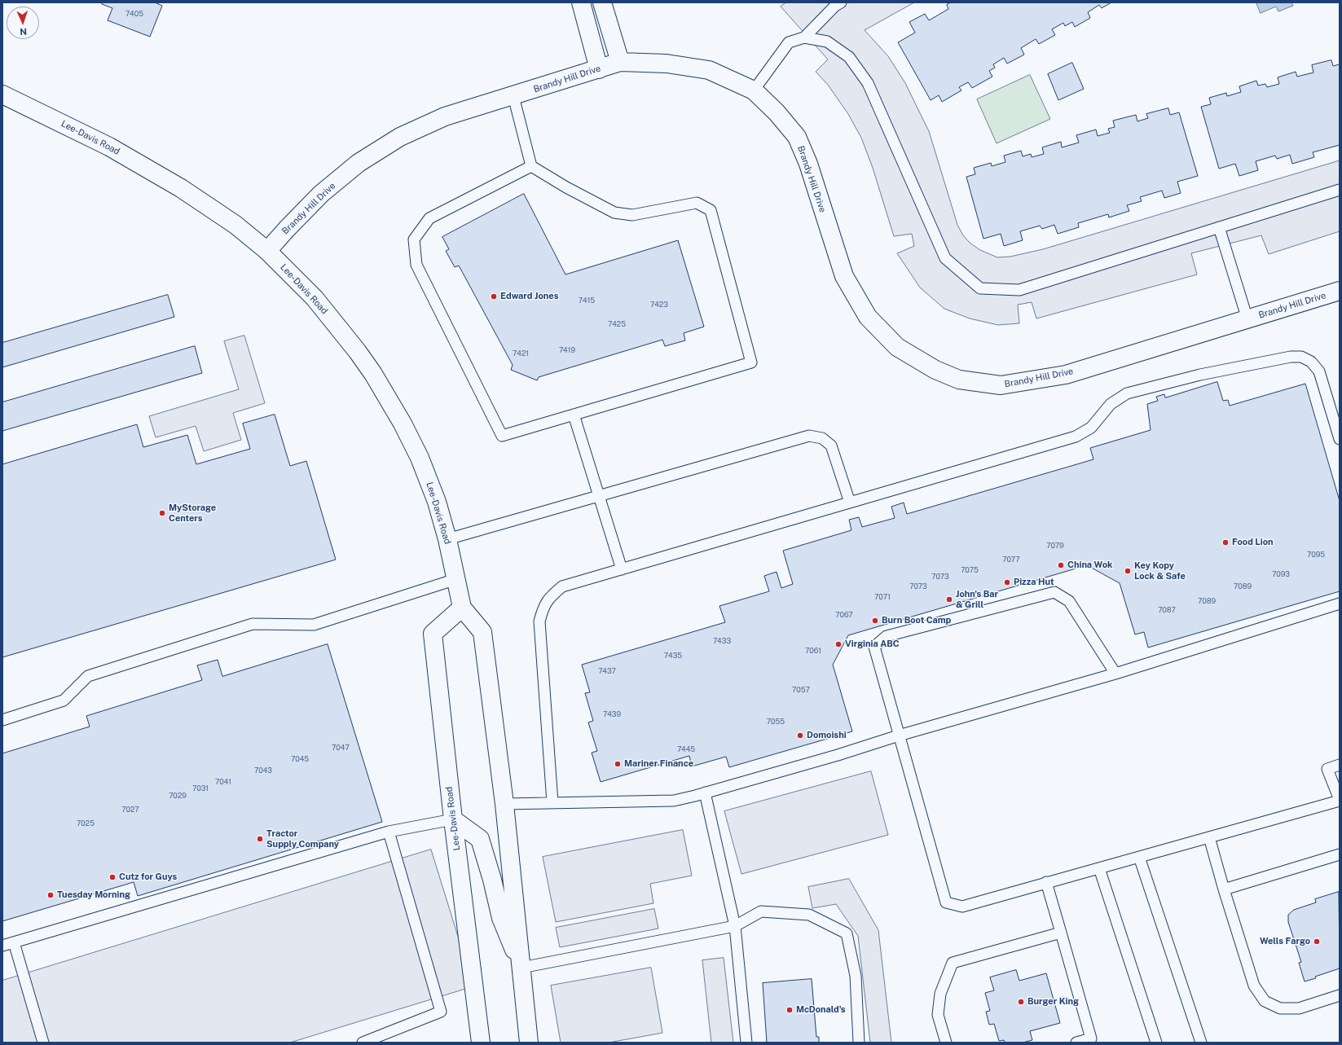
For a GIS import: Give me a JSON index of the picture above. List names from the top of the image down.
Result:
{
  "streets": {
    "main road": ["Brandy Hill Drive", "Lee-Davis Road"]
  },
  "crossings": [
    ["Brandy Hill Drive", "Lee-Davis Road"]
  ],
  "places": [
    "Edward Jones",
    "MyStorage Centers",
    "Food Lion",
    "China Wok",
    "Key Kopy Lock & Safe",
    "Pizza Hut",
    "John's Bar & Grill",
    "Burn Boot Camp",
    "Virginia ABC",
    "Domoishi",
    "Mariner Finance",
    "Tractor Supply Company",
    "Cutz for Guys",
    "Tuesday Morning",
    "Wells Fargo",
    "Burger King",
    "McDonald's"
  ],
  "house_numbers": [
    "7405",
    "7415",
    "7423",
    "7425",
    "7419",
    "7421",
    "7079",
    "7095",
    "7077",
    "7075",
    "7093",
    "7073",
    "7073",
    "7089",
    "7071",
    "7089",
    "7087",
    "7067",
    "7433",
    "7061",
    "7435",
    "7437",
    "7057",
    "7439",
    "7055",
    "7047",
    "7445",
    "7045",
    "7043",
    "7041",
    "7031",
    "7029",
    "7027",
    "7025"
  ],
  "north": "bottom"
}
